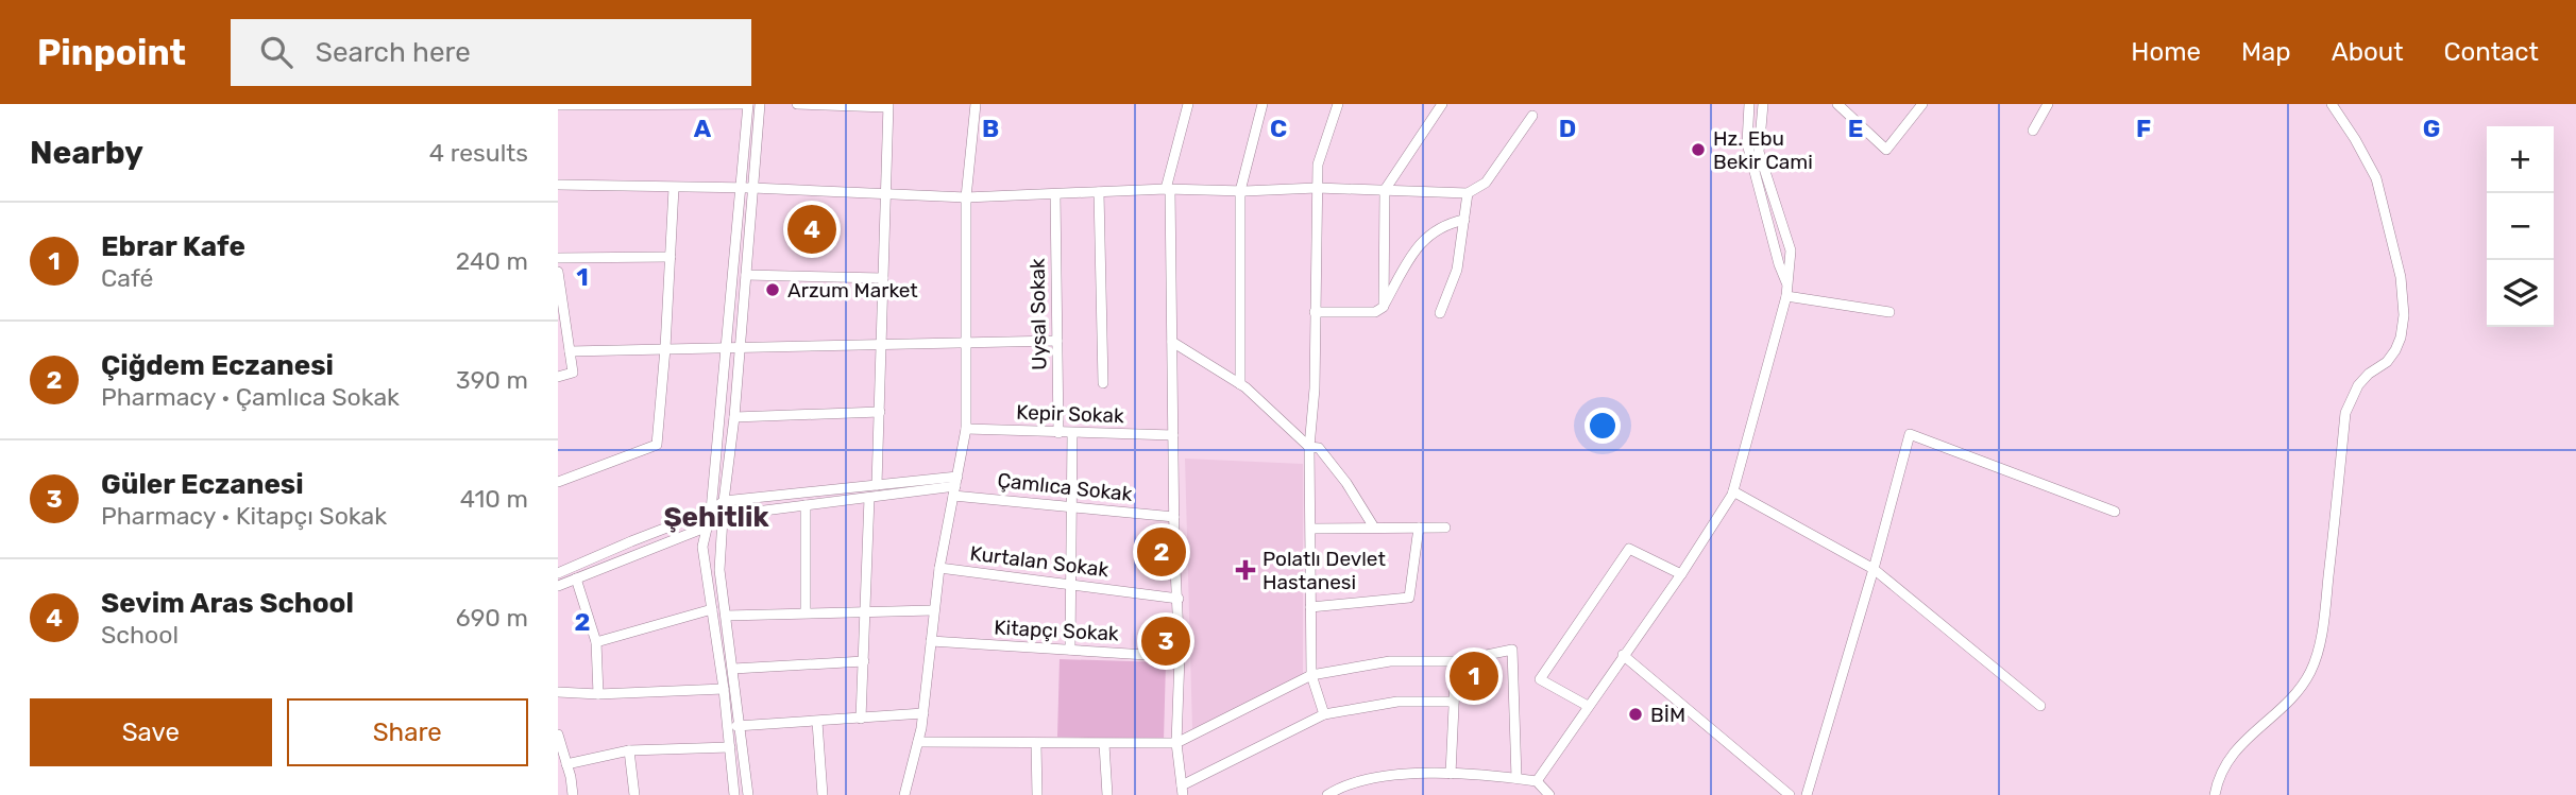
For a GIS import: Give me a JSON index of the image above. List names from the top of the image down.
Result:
{
  "streets": {
    "street": [
      "Uysal Sokak",
      "Kepir Sokak",
      "Çamlıca Sokak",
      "Kurtalan Sokak",
      "Kitapçı Sokak"
    ]
  },
  "crossings": [
    ["Uysal Sokak", "Kepir Sokak"]
  ],
  "districts": ["Şehitlik"],
  "places": {
    "other": ["Hz. Ebu Bekir Cami", "Arzum Market", "BİM"],
    "health": ["Polatlı Devlet Hastanesi"]
  },
  "page": {
    "header": "Pinpoint",
    "search": "Search here",
    "nav": [
      "Home",
      "Map",
      "About",
      "Contact"
    ],
    "heading": ["Nearby", "4 results"],
    "map_buttons": ["+", "−"],
    "list": [
      {
        "mark": "1",
        "name": "Ebrar Kafe",
        "note": "Café",
        "value": "240 m"
      },
      {
        "mark": "2",
        "name": "Çiğdem Eczanesi",
        "note": "Pharmacy · Çamlıca Sokak",
        "value": "390 m"
      },
      {
        "mark": "3",
        "name": "Güler Eczanesi",
        "note": "Pharmacy · Kitapçı Sokak",
        "value": "410 m"
      },
      {
        "mark": "4",
        "name": "Sevim Aras School",
        "note": "School",
        "value": "690 m"
      }
    ],
    "pins": [
      "4",
      "2",
      "3",
      "1"
    ],
    "buttons": ["Save", "Share"]
  },
  "grid": {
    "columns": [
      "A",
      "B",
      "C",
      "D",
      "E",
      "F",
      "G"
    ],
    "rows": ["1", "2"]
  }
}
